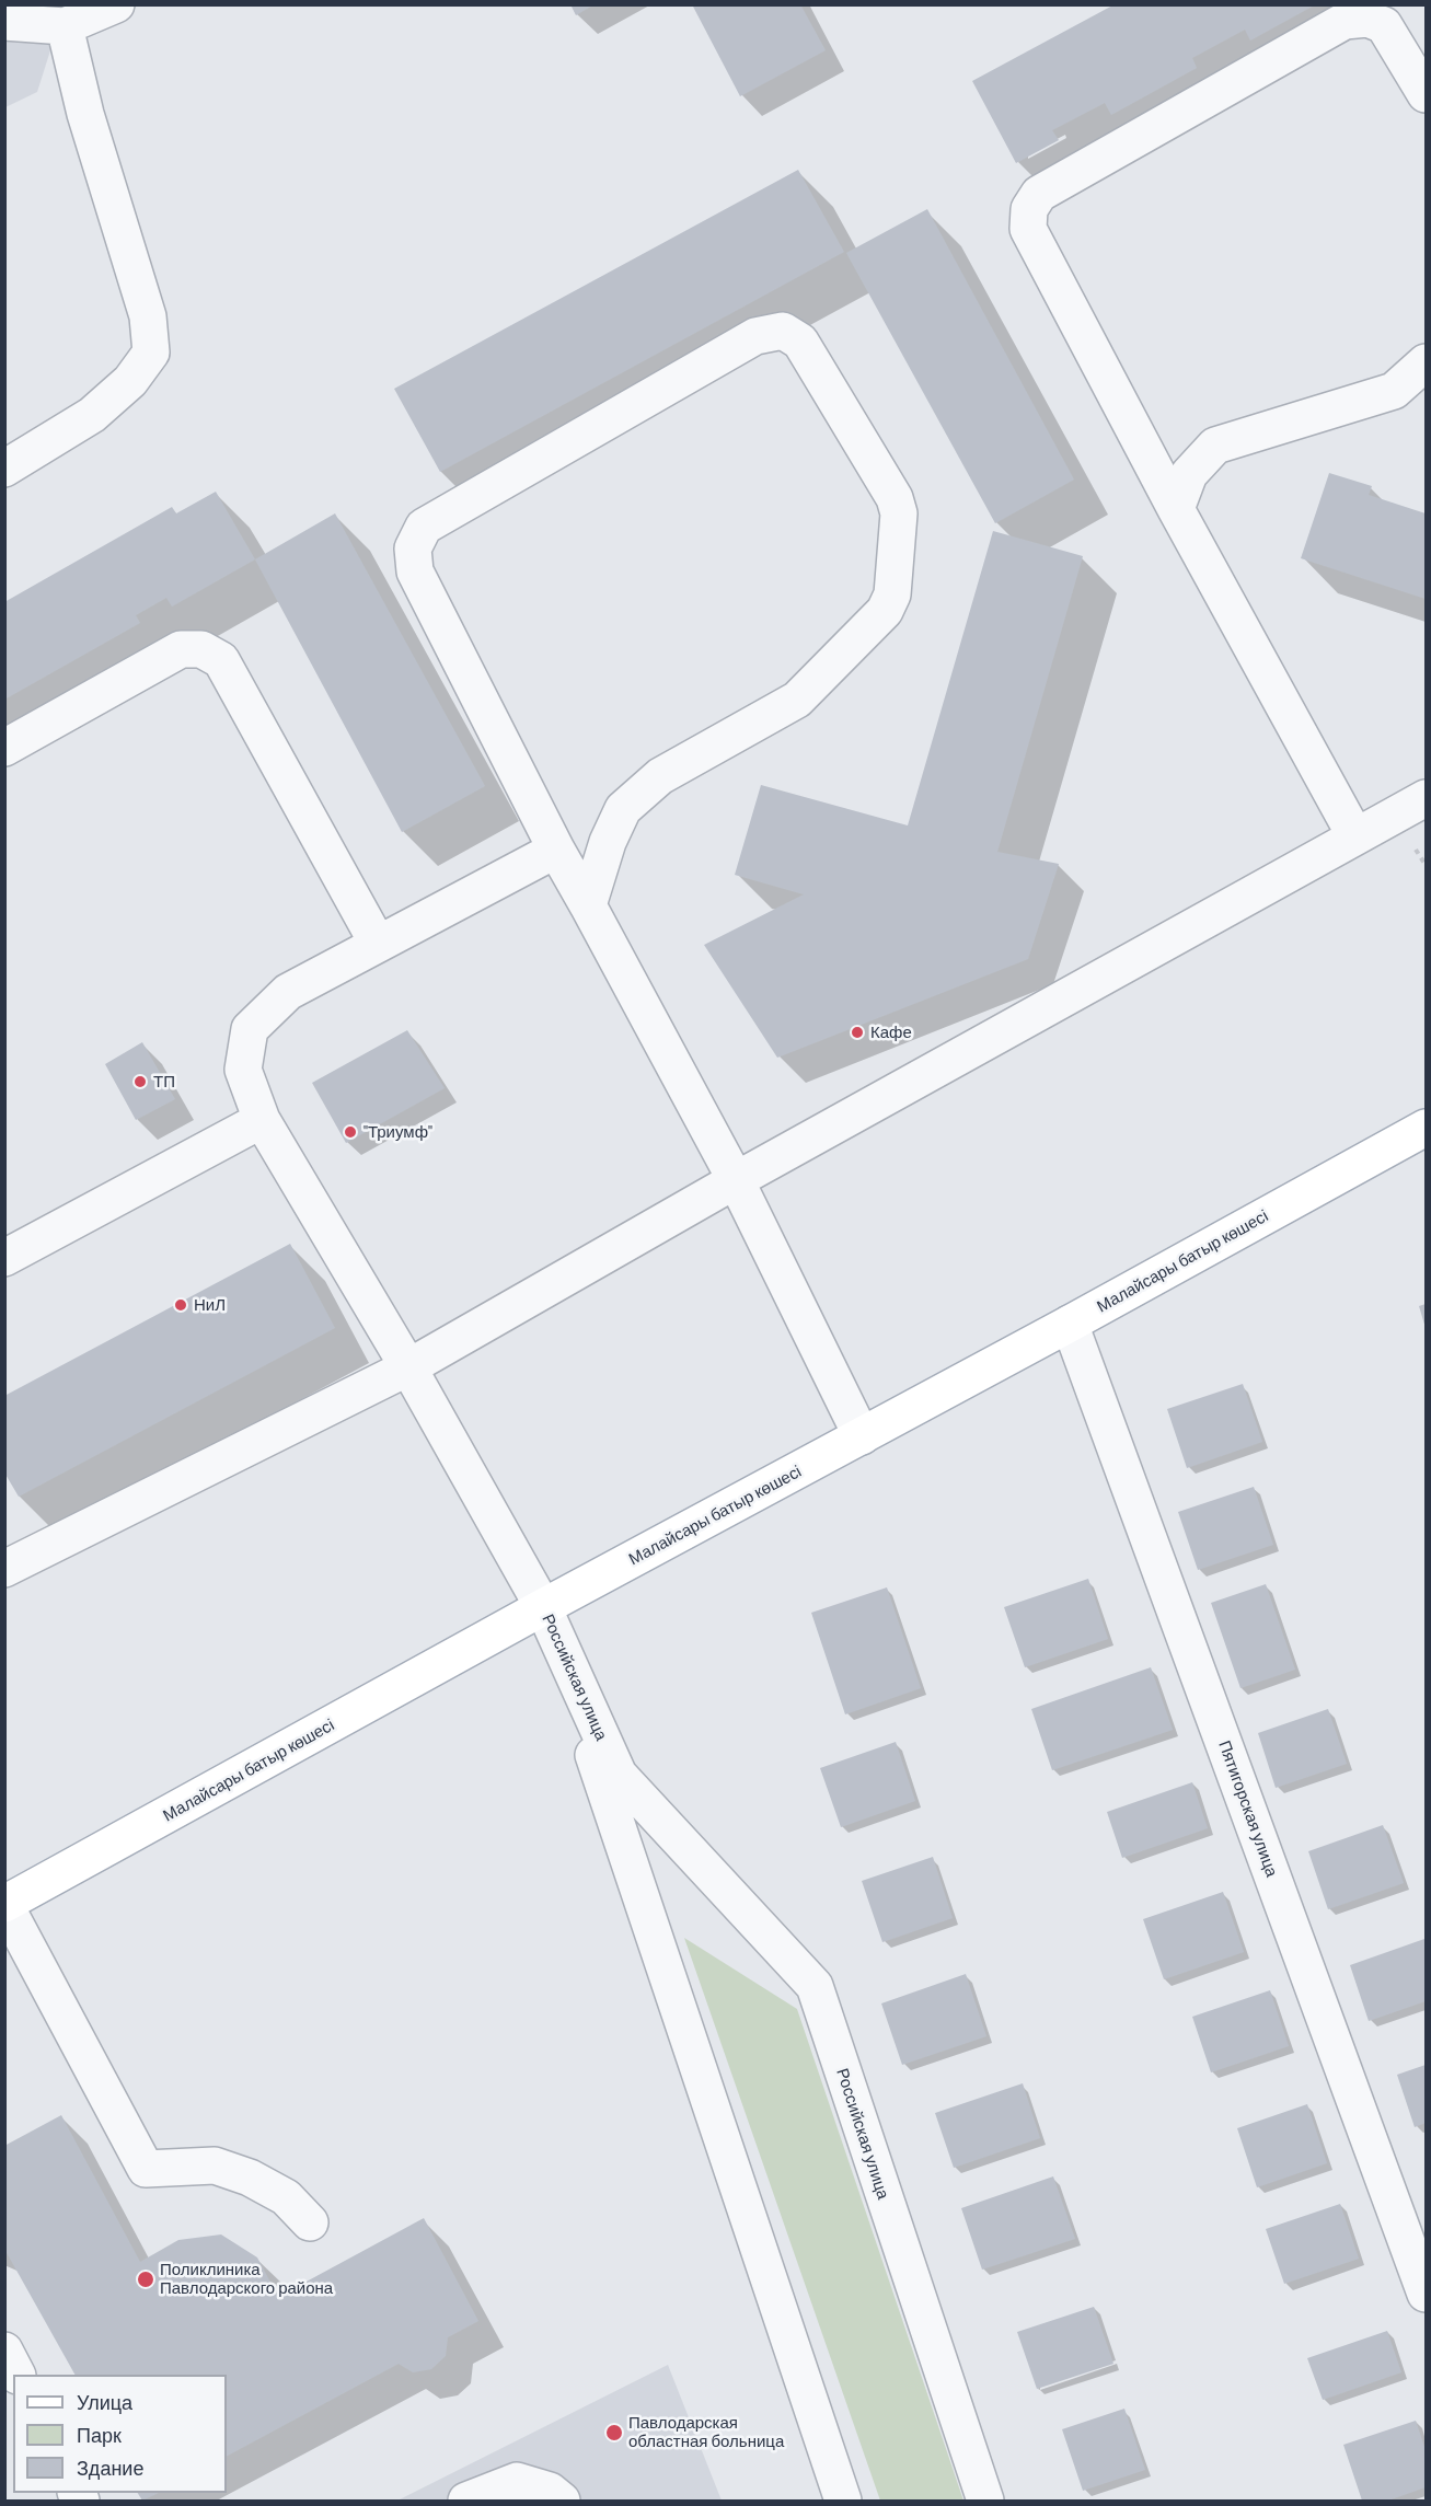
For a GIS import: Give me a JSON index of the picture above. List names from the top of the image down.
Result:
{
  "streets": {
    "main road": ["Малайсары батыр көшесі"],
    "street": ["Российская улица", "Пятигорская улица"]
  },
  "crossings": [
    ["Малайсары батыр көшесі", "Российская улица"],
    ["Малайсары батыр көшесі", "Пятигорская улица"]
  ],
  "places": [
    "Кафе",
    "ТП",
    "\"Триумф\"",
    "НиЛ",
    "Поликлиника Павлодарского района",
    "Павлодарская областная больница"
  ],
  "legend": ["Улица", "Парк", "Здание"]
}
